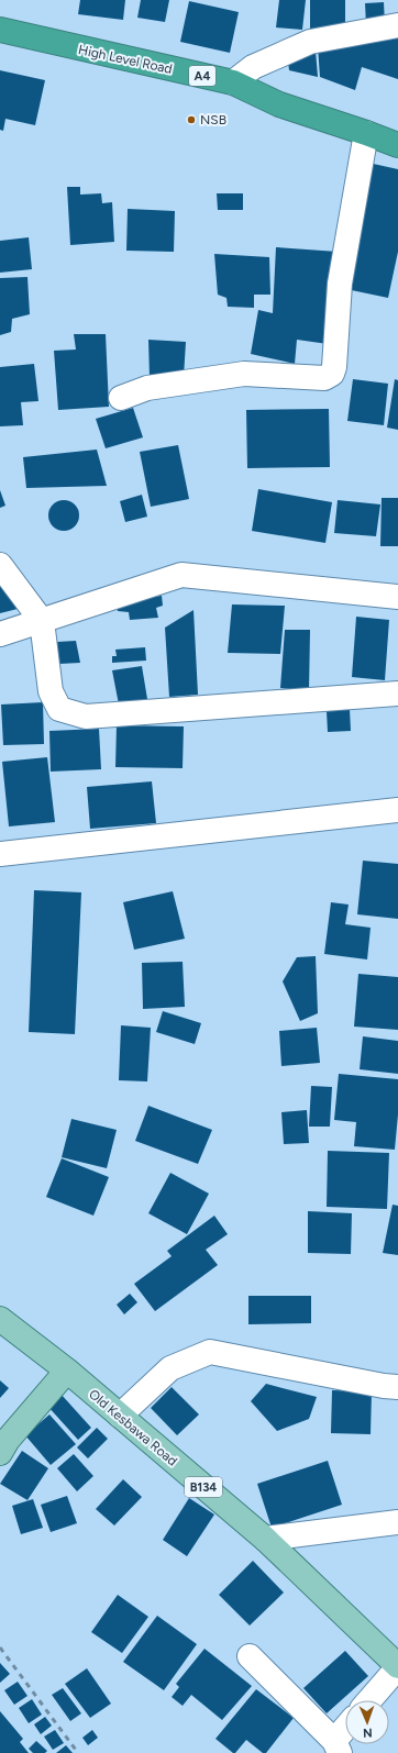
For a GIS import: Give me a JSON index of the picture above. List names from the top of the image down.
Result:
{
  "streets": {
    "highway": ["High Level Road", "A4"],
    "main road": ["Old Kesbawa Road", "B134"]
  },
  "places": ["NSB"],
  "north": "bottom"
}
